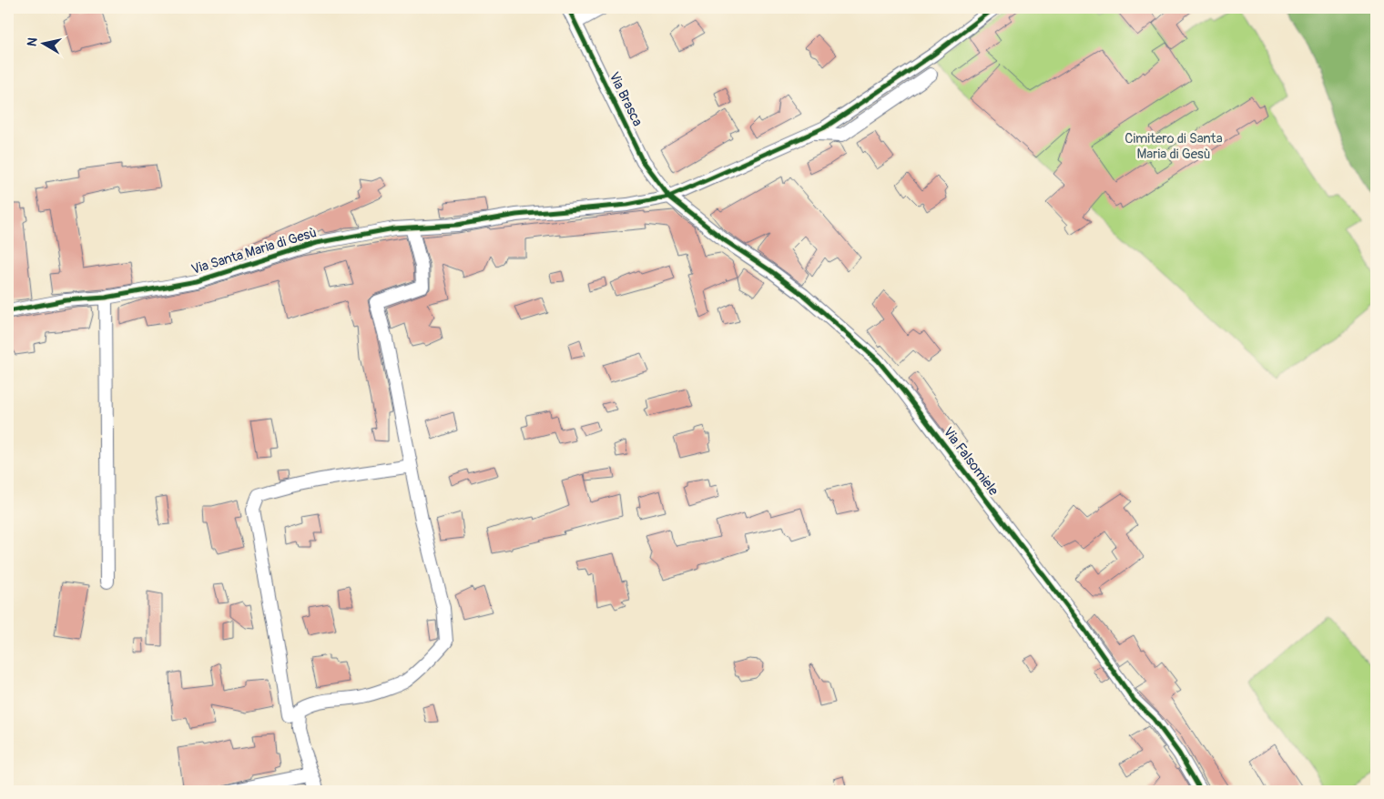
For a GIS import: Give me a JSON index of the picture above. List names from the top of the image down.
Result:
{
  "streets": {
    "street": ["Via Brasca", "Via Santa Maria di Gesù", "Via Falsomiele"]
  },
  "crossings": [
    ["Via Brasca", "Via Santa Maria di Gesù"],
    ["Via Brasca", "Via Falsomiele"],
    ["Via Santa Maria di Gesù", "Via Falsomiele"]
  ],
  "parks": ["Cimitero di Santa Maria di Gesù"],
  "north": "left"
}
